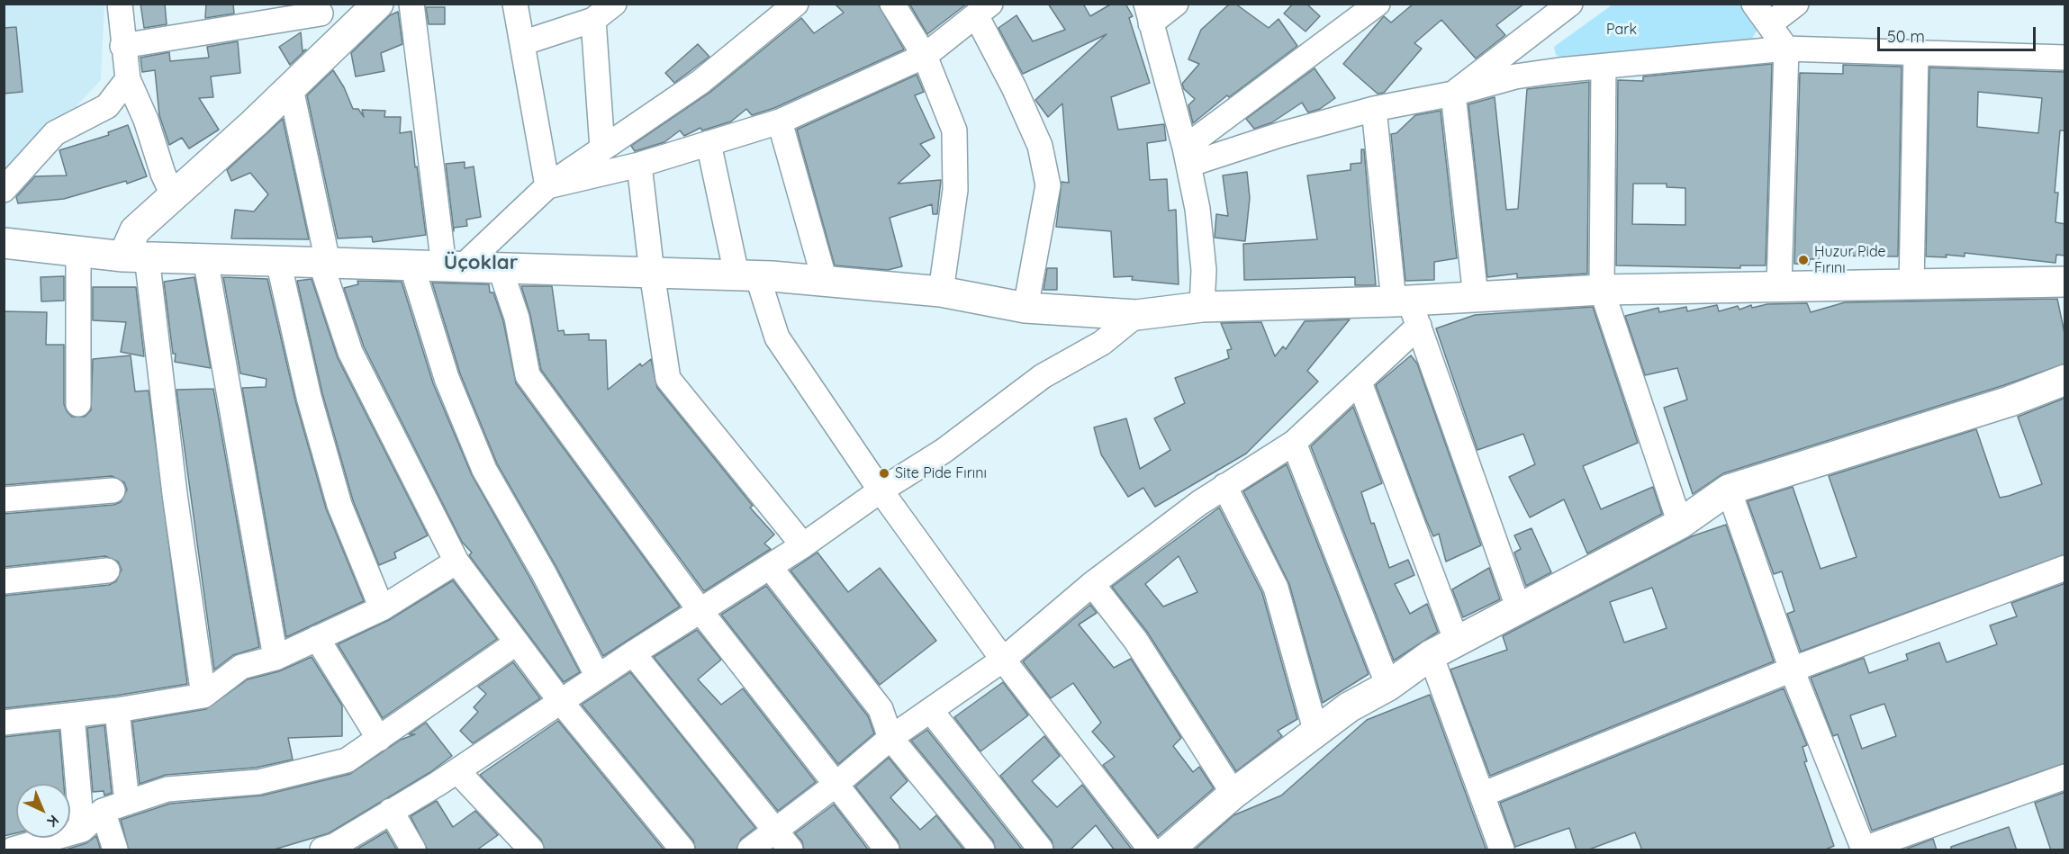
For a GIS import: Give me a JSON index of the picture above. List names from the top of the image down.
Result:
{
  "districts": ["Üçoklar"],
  "parks": ["Park"],
  "places": ["Huzur Pide Fırını", "Site Pide Fırını"],
  "scale_bar": "50 m",
  "north": "bottom right"
}
